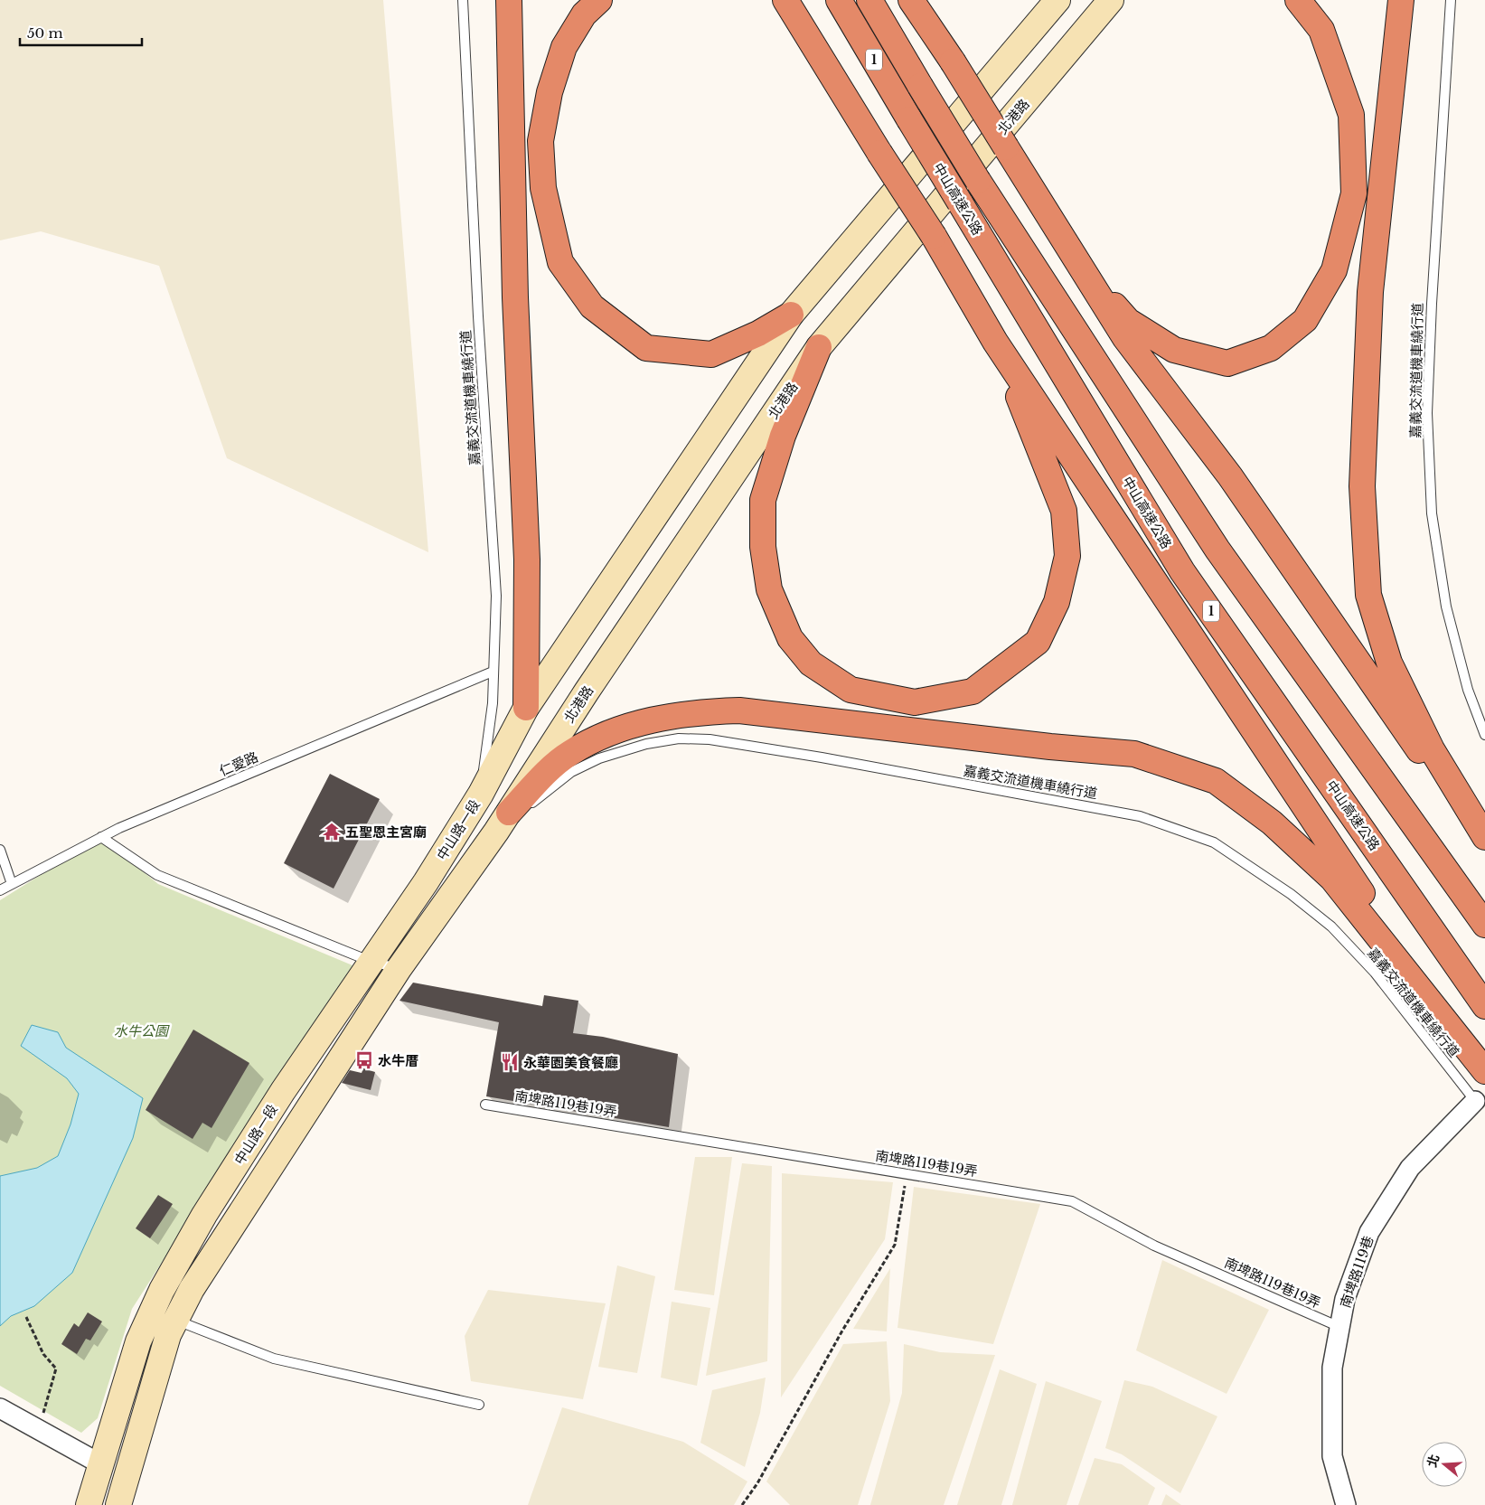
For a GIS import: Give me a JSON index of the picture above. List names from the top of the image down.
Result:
{
  "streets": {
    "highway": ["1", "中山高速公路"],
    "main road": ["北港路", "中山路一段"],
    "street": ["南埤路119巷"],
    "lane": ["嘉義交流道機車繞行道", "仁愛路", "南埤路119巷19弄"]
  },
  "crossings": [
    ["北港路", "嘉義交流道機車繞行道"],
    ["嘉義交流道機車繞行道", "仁愛路"],
    ["嘉義交流道機車繞行道", "中山路一段"],
    ["嘉義交流道機車繞行道", "南埤路119巷"],
    ["南埤路119巷19弄", "南埤路119巷"]
  ],
  "parks": ["水牛公園"],
  "places": {
    "temple": ["五聖恩主宮廟"],
    "bus stop": ["水牛厝"],
    "restaurant": ["永華園美食餐廳"]
  },
  "scale_bar": "50 m",
  "north": "left"
}
